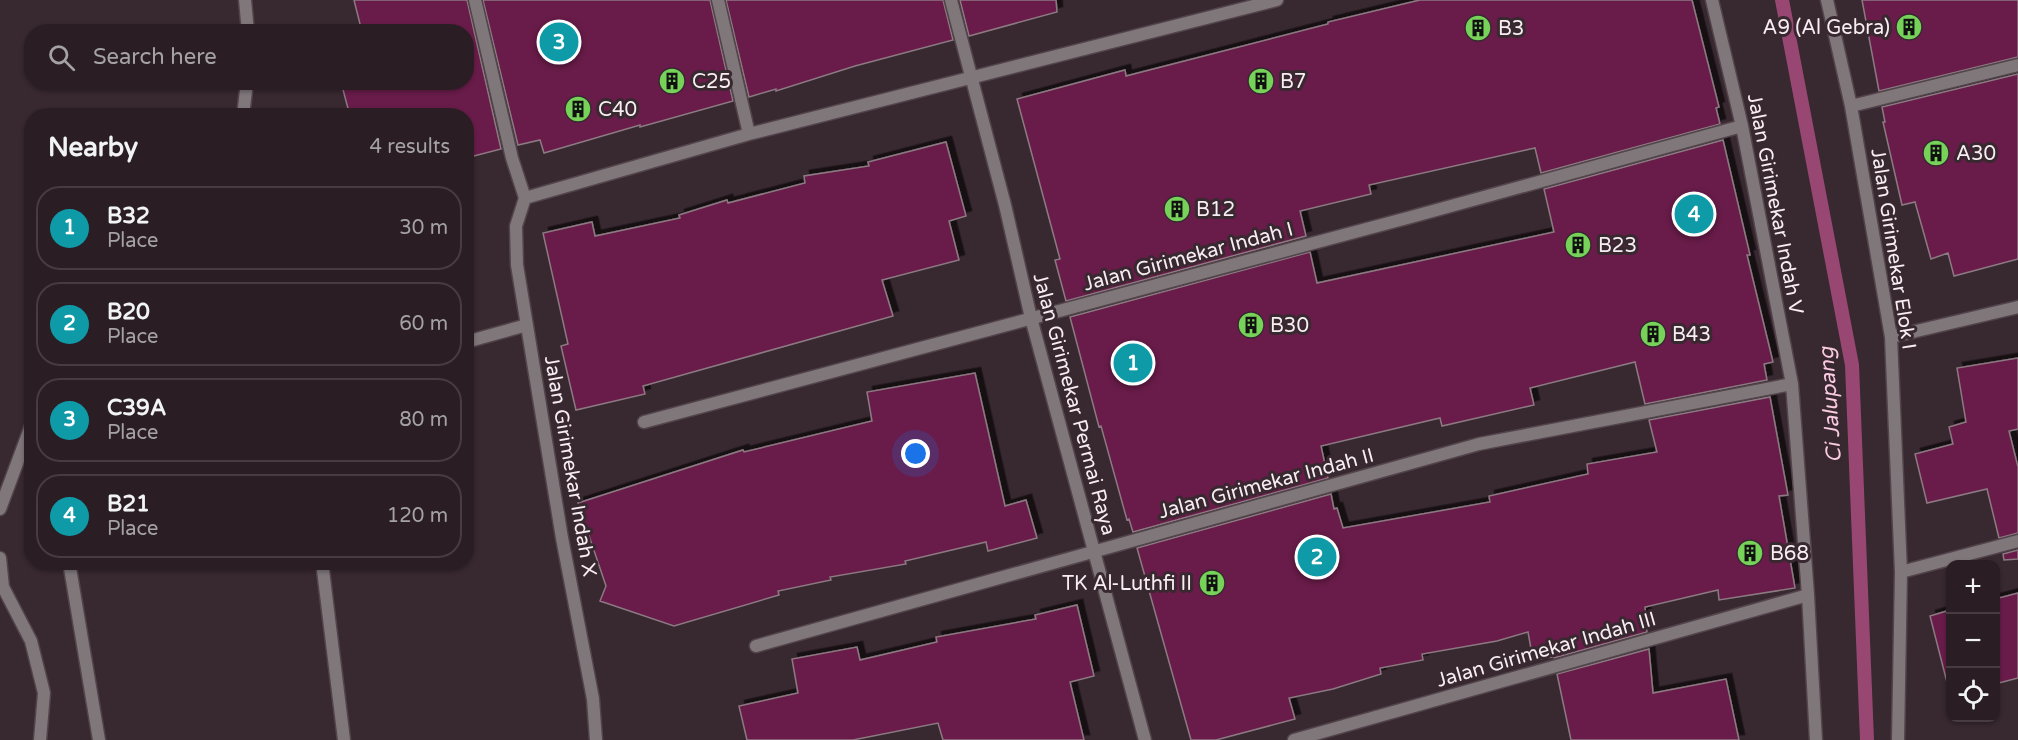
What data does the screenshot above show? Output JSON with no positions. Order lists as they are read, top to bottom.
{
  "streets": {
    "street": [
      "Jalan Girimekar Indah V",
      "Jalan Girimekar Elok I",
      "Jalan Girimekar Indah I",
      "Jalan Girimekar Permai Raya",
      "Jalan Girimekar Indah X",
      "Jalan Girimekar Indah II",
      "Jalan Girimekar Indah III"
    ]
  },
  "crossings": [
    ["Jalan Girimekar Indah V", "Jalan Girimekar Indah I"],
    ["Jalan Girimekar Indah V", "Jalan Girimekar Indah II"],
    ["Jalan Girimekar Indah V", "Jalan Girimekar Indah III"],
    ["Jalan Girimekar Indah I", "Jalan Girimekar Permai Raya"],
    ["Jalan Girimekar Permai Raya", "Jalan Girimekar Indah II"]
  ],
  "water": ["Ci Jalupang"],
  "places": {
    "building": [
      "A9 (Al Gebra)",
      "B3",
      "C25",
      "B7",
      "C40",
      "A30",
      "B12",
      "B23",
      "B30",
      "B43",
      "B68",
      "TK Al-Luthfi II"
    ]
  },
  "page": {
    "pins": [
      "3",
      "4",
      "1",
      "2"
    ],
    "search": "Search here",
    "heading": ["Nearby", "4 results"],
    "list": [
      {
        "mark": "1",
        "name": "B32",
        "note": "Place",
        "value": "30 m"
      },
      {
        "mark": "2",
        "name": "B20",
        "note": "Place",
        "value": "60 m"
      },
      {
        "mark": "3",
        "name": "C39A",
        "note": "Place",
        "value": "80 m"
      },
      {
        "mark": "4",
        "name": "B21",
        "note": "Place",
        "value": "120 m"
      }
    ],
    "map_buttons": ["+", "−"]
  }
}
